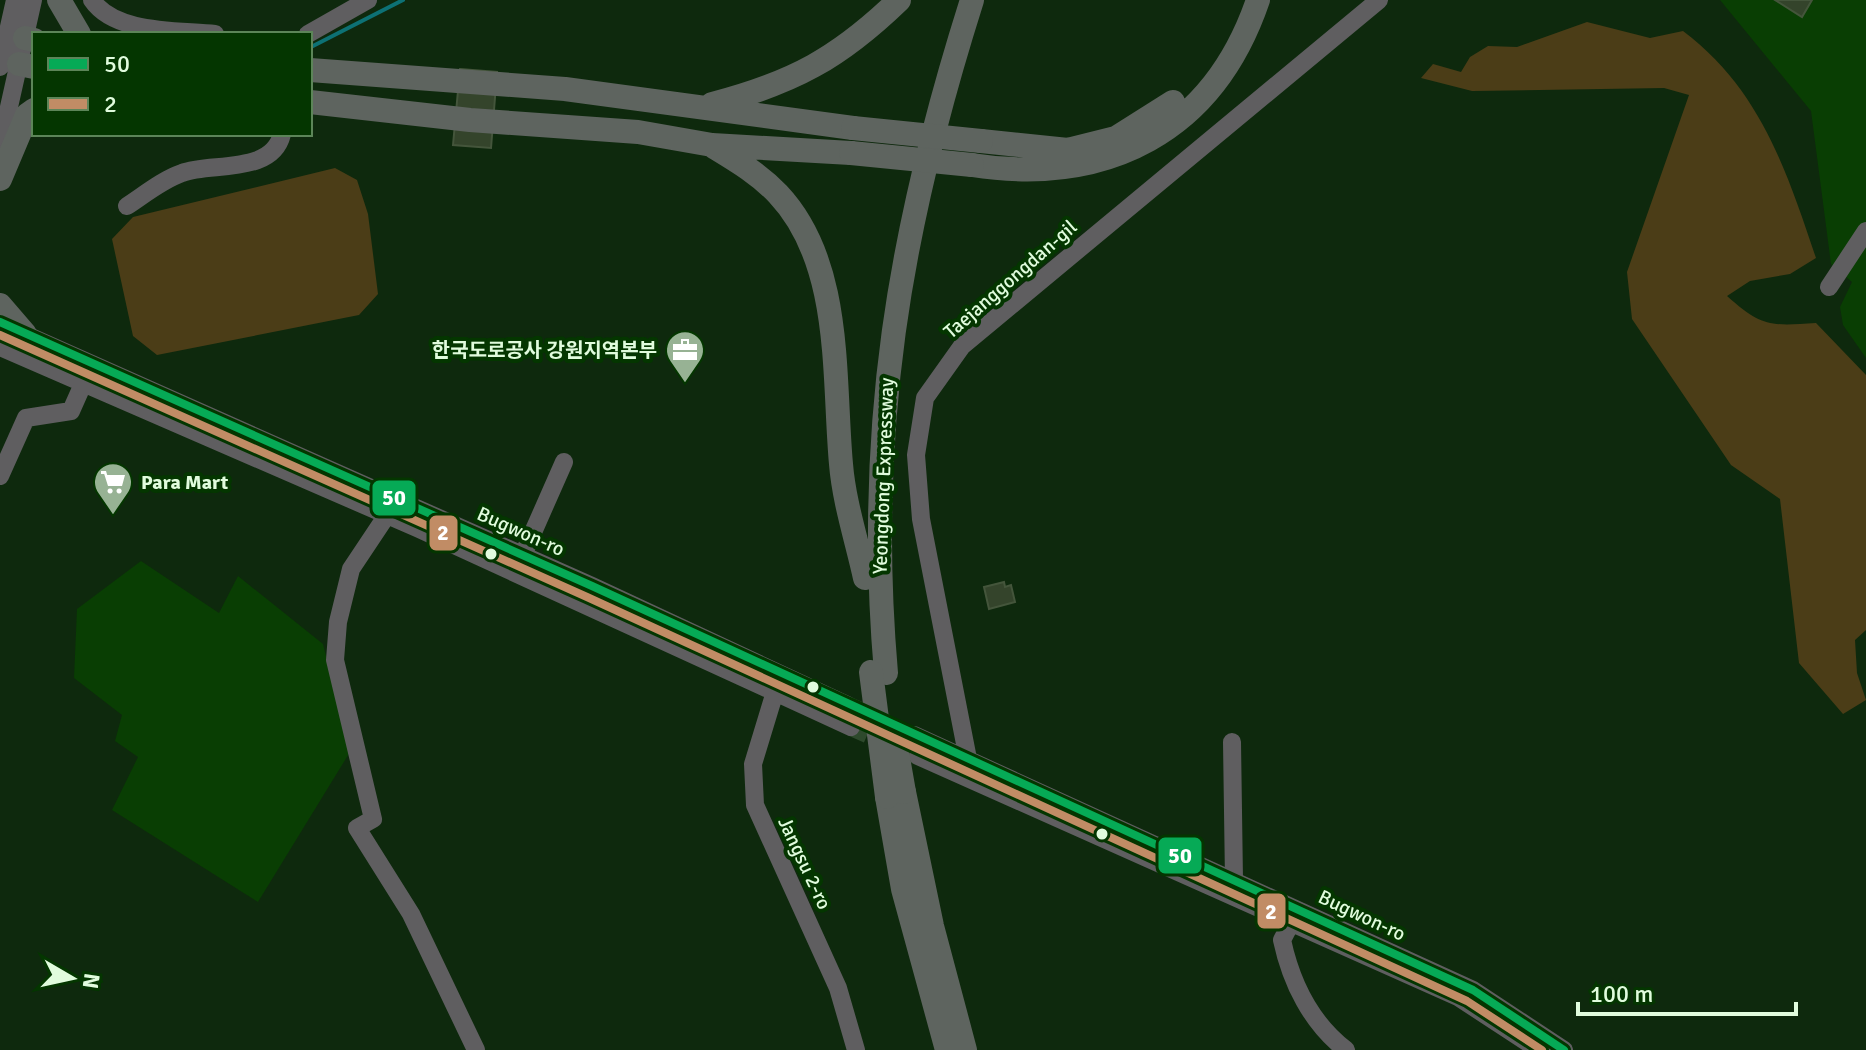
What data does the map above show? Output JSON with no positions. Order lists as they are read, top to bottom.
{
  "streets": {
    "highway": ["Yeongdong Expressway"],
    "street": ["Taejanggongdan-gil", "Bugwon-ro", "Jangsu 2-ro"]
  },
  "crossings": [
    ["Taejanggongdan-gil", "Bugwon-ro"],
    ["Bugwon-ro", "Jangsu 2-ro"]
  ],
  "places": {
    "office": ["한국도로공사 강원지역본부"],
    "supermarket": ["Para Mart"]
  },
  "lines": ["transit line 50", "transit line 2"],
  "legend": ["50", "2"],
  "scale_bar": "100 m",
  "north": "right"
}
